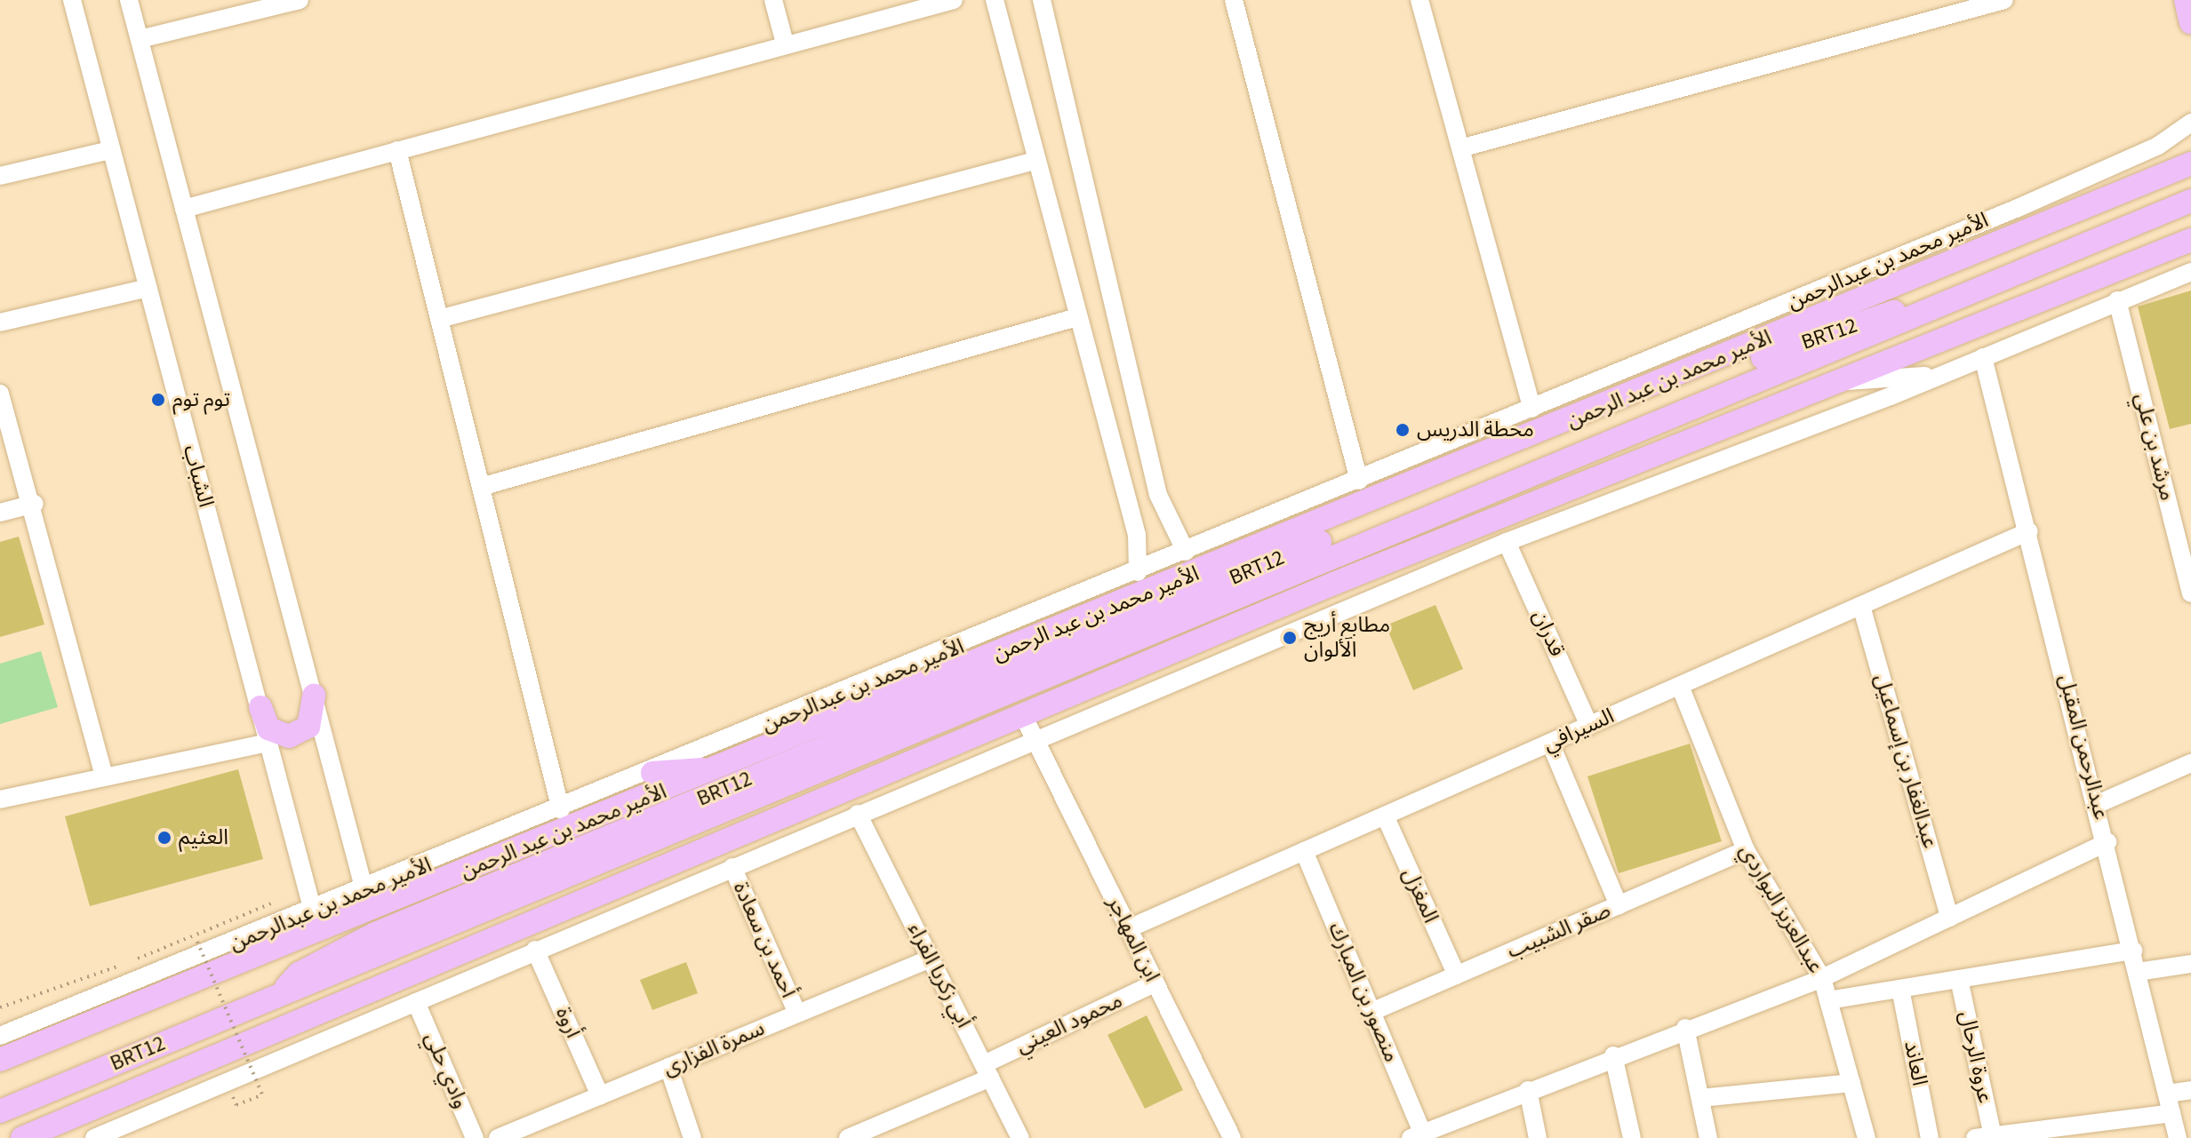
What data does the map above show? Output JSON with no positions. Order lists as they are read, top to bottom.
{
  "streets": {
    "main road": ["BRT12", "الأمير محمد بن عبد الرحمن"],
    "street": [
      "الأمير محمد بن عبدالرحمن",
      "مرشد بن علي",
      "الشباب",
      "قدران",
      "السيرافي",
      "عبدالرحمن المقبل",
      "عبدالغفار بن إسماعيل",
      "المغزل",
      "عبدالعزيز البواردي",
      "صقر الشبيب",
      "ابن المهاجر",
      "أحمد بن سعادة",
      "أبي زكريا الفراء",
      "منصور بن المبارك",
      "أروة",
      "محمود العيني",
      "سمرة الفزارى",
      "عروة الرحال",
      "العاند",
      "وادي حلي"
    ]
  },
  "crossings": [
    ["الأمير محمد بن عبدالرحمن", "الأمير محمد بن عبد الرحمن"],
    ["الأمير محمد بن عبدالرحمن", "الشباب"],
    ["قدران", "السيرافي"],
    ["السيرافي", "عبدالرحمن المقبل"],
    ["السيرافي", "عبدالغفار بن إسماعيل"],
    ["السيرافي", "المغزل"],
    ["السيرافي", "عبدالعزيز البواردي"],
    ["السيرافي", "ابن المهاجر"],
    ["السيرافي", "منصور بن المبارك"],
    ["المغزل", "صقر الشبيب"],
    ["عبدالعزيز البواردي", "صقر الشبيب"],
    ["صقر الشبيب", "منصور بن المبارك"],
    ["ابن المهاجر", "محمود العيني"],
    ["أحمد بن سعادة", "سمرة الفزارى"],
    ["أبي زكريا الفراء", "محمود العيني"],
    ["أبي زكريا الفراء", "سمرة الفزارى"],
    ["أروة", "سمرة الفزارى"]
  ],
  "places": [
    "توم توم",
    "محطة الدريس",
    "مطابع أريج الألوان",
    "العثيم"
  ]
}
